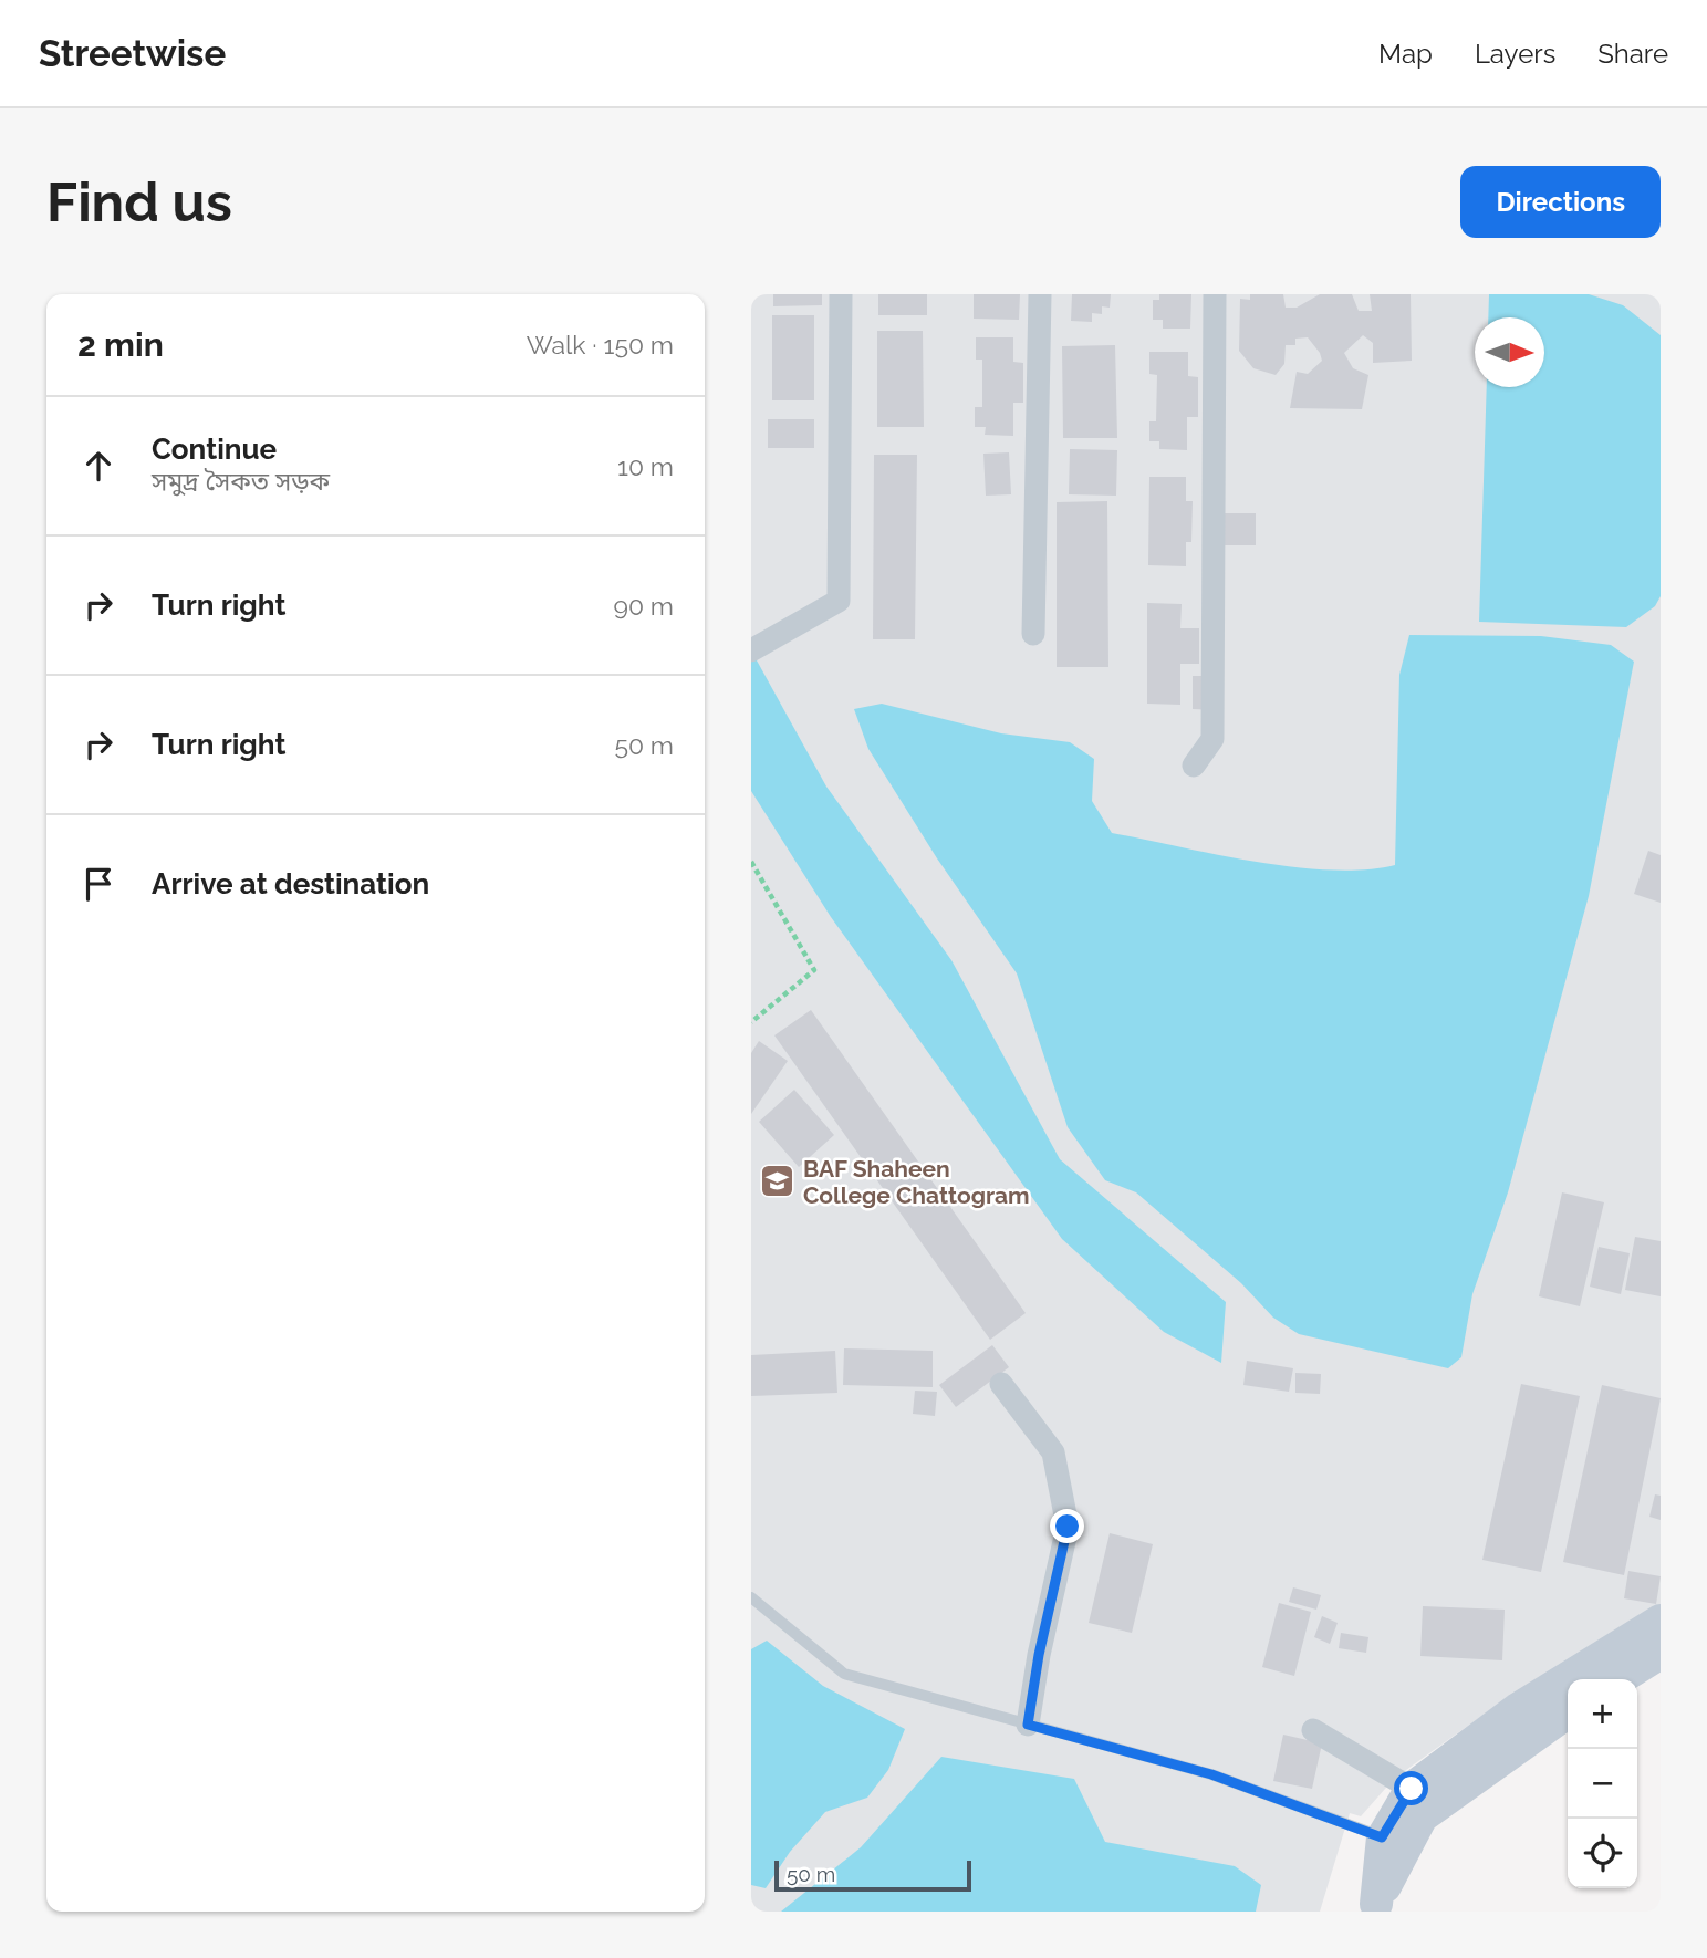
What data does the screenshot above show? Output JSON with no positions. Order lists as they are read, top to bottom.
{
  "places": {
    "school or university": ["BAF Shaheen College Chattogram"]
  },
  "scale_bar": "50 m",
  "north": "right",
  "page": {
    "header": "Streetwise",
    "nav": ["Map", "Layers", "Share"],
    "buttons": "Directions",
    "title": "Find us",
    "heading": ["2 min", "Walk · 150 m"],
    "list": [
      ["Continue", "সমুদ্র সৈকত সড়ক", "10 m"],
      ["Turn right", "90 m"],
      ["Turn right", "50 m"],
      "Arrive at destination"
    ],
    "map_buttons": ["+", "−"],
    "scale": "50 m"
  }
}
